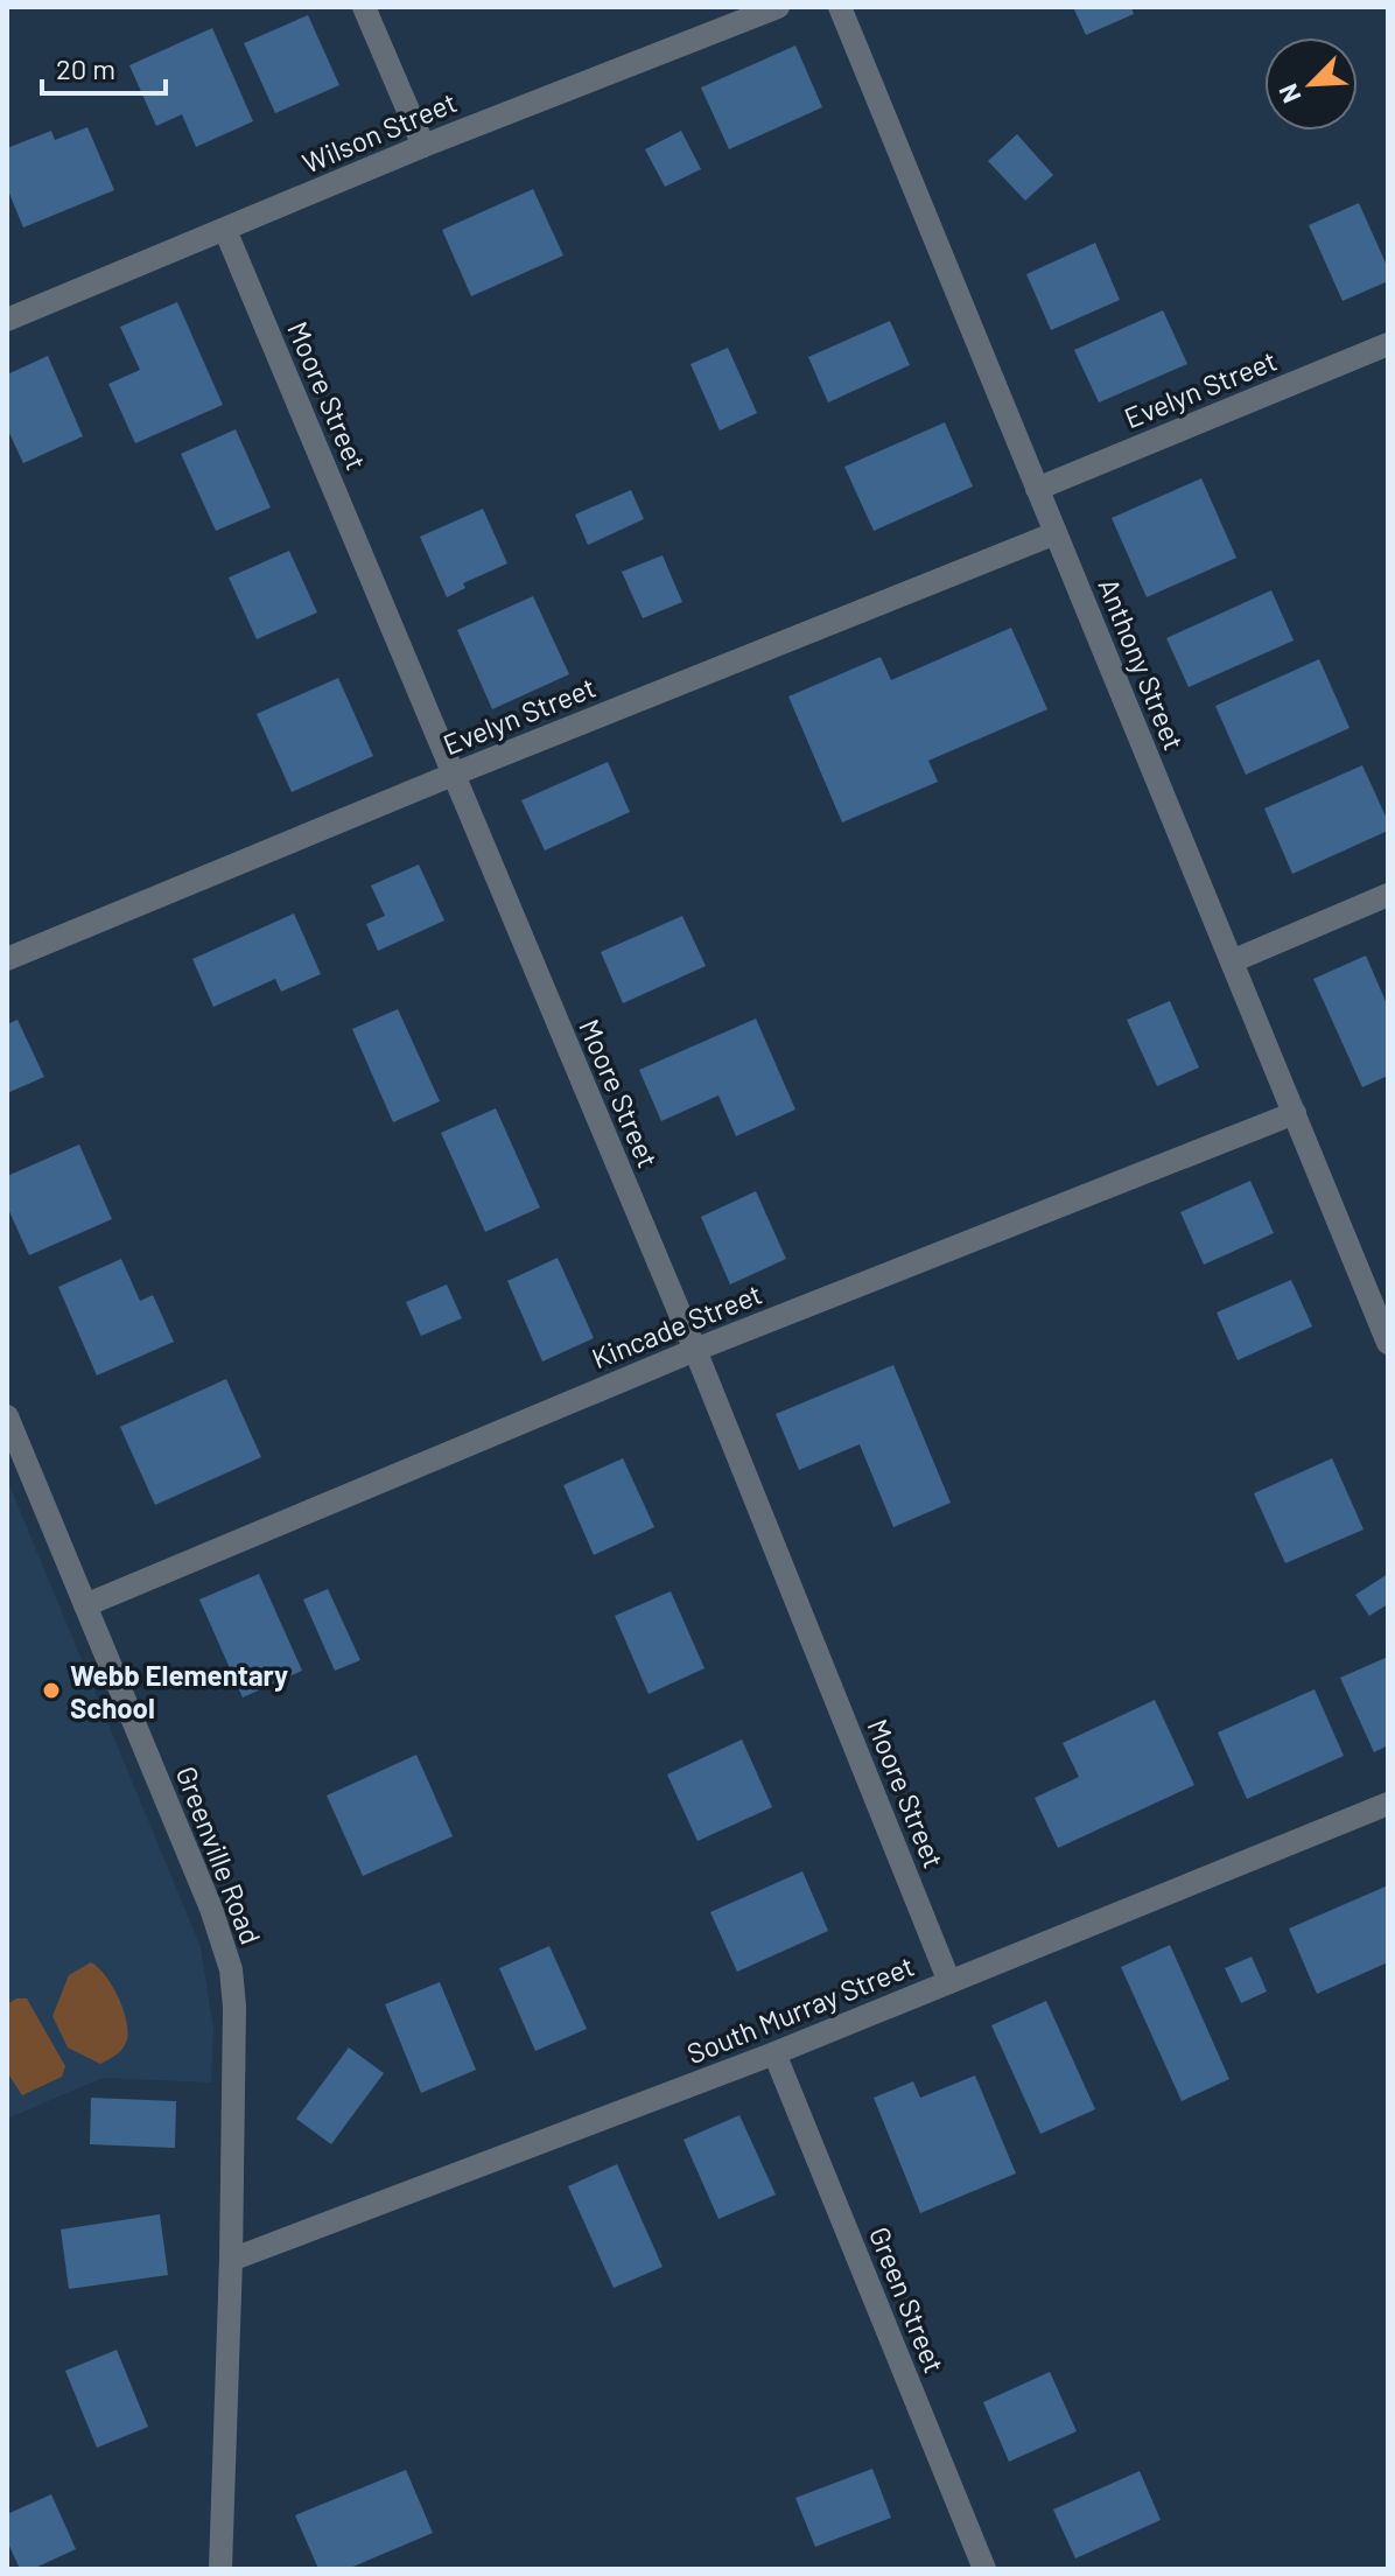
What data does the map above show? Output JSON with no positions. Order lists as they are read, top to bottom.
{
  "streets": {
    "street": [
      "Wilson Street",
      "Evelyn Street",
      "Moore Street",
      "Anthony Street",
      "Kincade Street",
      "Greenville Road",
      "South Murray Street",
      "Green Street"
    ]
  },
  "crossings": [
    ["Wilson Street", "Moore Street"],
    ["Evelyn Street", "Moore Street"],
    ["Evelyn Street", "Anthony Street"],
    ["Moore Street", "Kincade Street"],
    ["Moore Street", "South Murray Street"],
    ["Anthony Street", "Kincade Street"],
    ["Kincade Street", "Greenville Road"],
    ["Greenville Road", "South Murray Street"],
    ["South Murray Street", "Green Street"]
  ],
  "places": ["Webb Elementary School"],
  "scale_bar": "20 m",
  "north": "bottom left"
}
